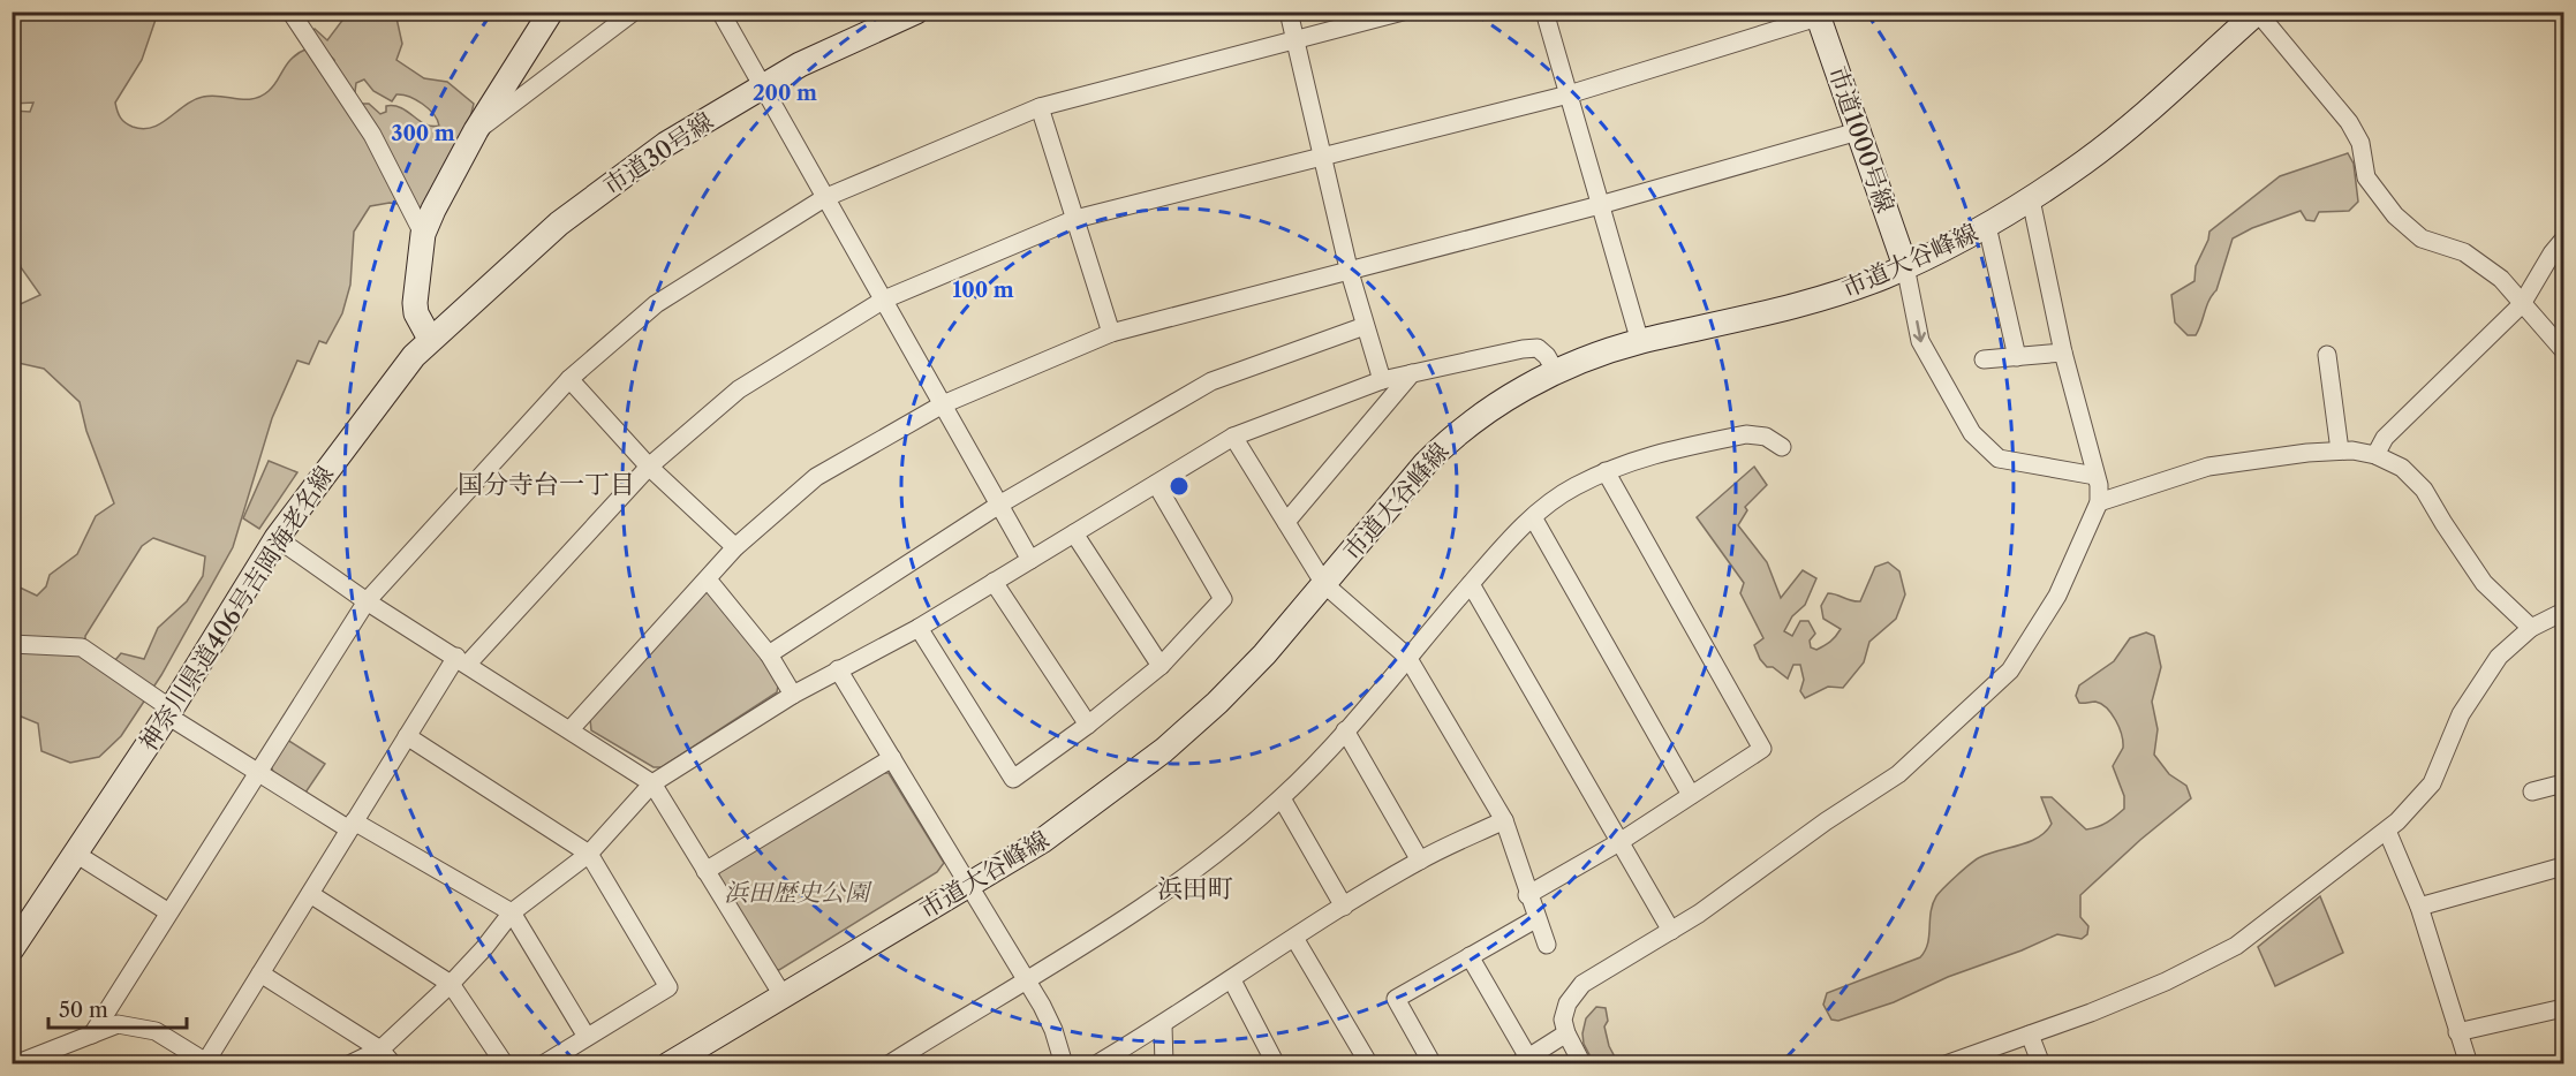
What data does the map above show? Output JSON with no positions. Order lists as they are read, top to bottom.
{
  "streets": {
    "street": [
      "市道1000号線",
      "市道30号線",
      "市道大谷峰線",
      "神奈川県道406号吉岡海老名線"
    ]
  },
  "crossings": [
    ["市道1000号線", "市道大谷峰線"],
    ["市道30号線", "神奈川県道406号吉岡海老名線"]
  ],
  "districts": ["国分寺台一丁目", "浜田町"],
  "parks": ["浜田歴史公園"],
  "scale_bar": "50 m",
  "rings": ["200 m", "300 m", "100 m"]
}
